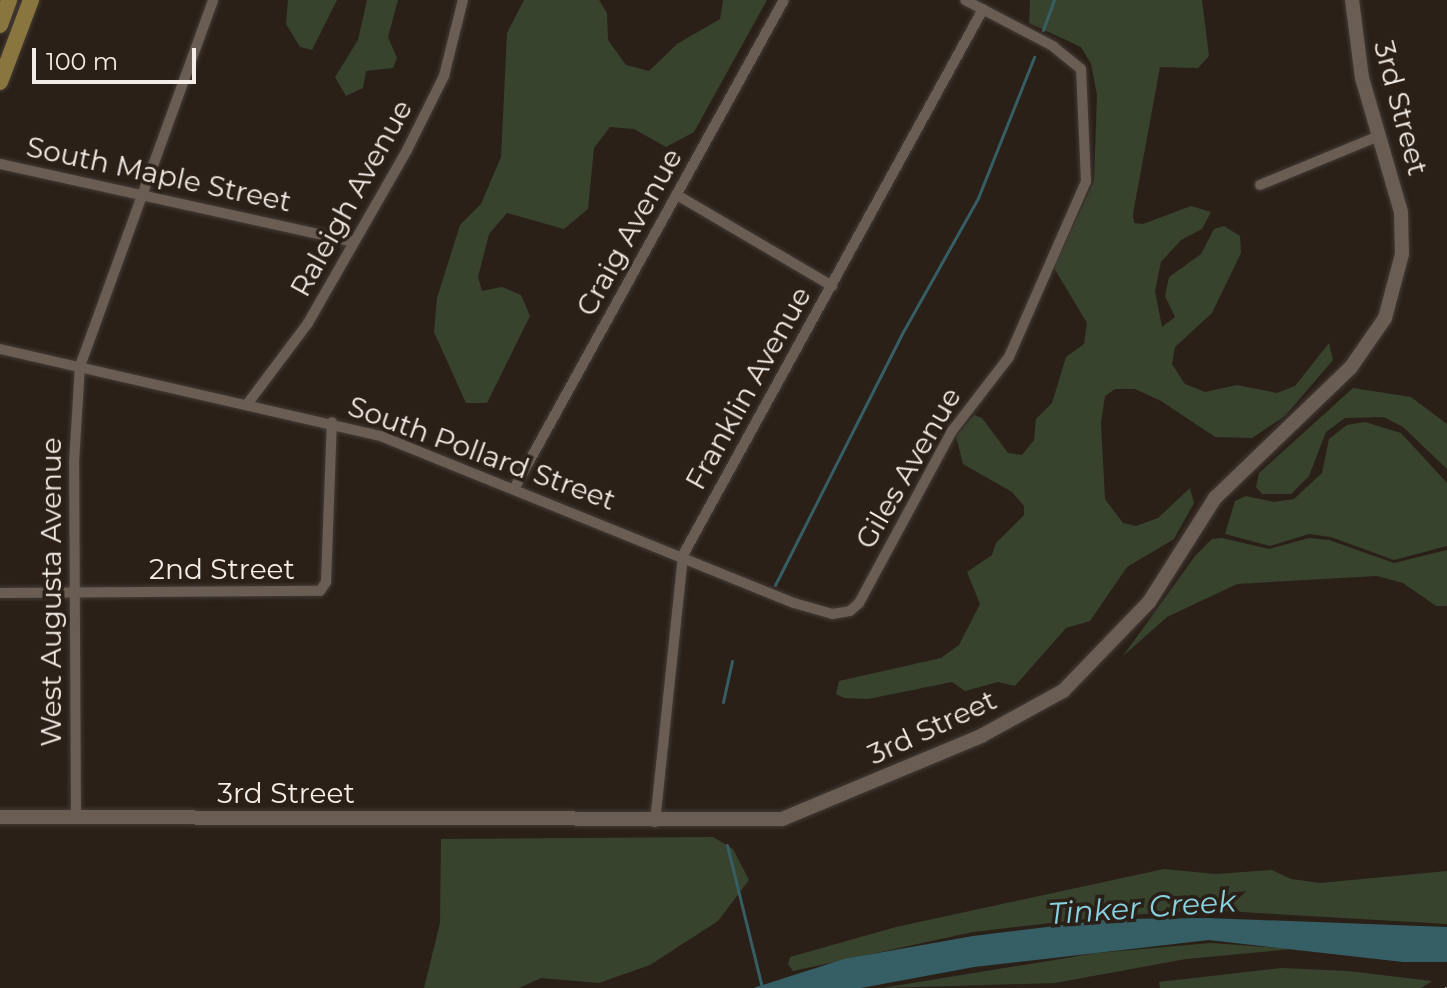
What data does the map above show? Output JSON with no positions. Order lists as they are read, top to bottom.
{
  "streets": {
    "street": [
      "3rd Street",
      "South Maple Street",
      "Raleigh Avenue",
      "Craig Avenue",
      "Franklin Avenue",
      "South Pollard Street",
      "Giles Avenue",
      "2nd Street",
      "West Augusta Avenue"
    ]
  },
  "crossings": [
    ["3rd Street", "Franklin Avenue"],
    ["3rd Street", "West Augusta Avenue"],
    ["South Maple Street", "Raleigh Avenue"],
    ["South Maple Street", "West Augusta Avenue"],
    ["Raleigh Avenue", "South Pollard Street"],
    ["Craig Avenue", "South Pollard Street"],
    ["Franklin Avenue", "South Pollard Street"],
    ["Franklin Avenue", "Giles Avenue"],
    ["South Pollard Street", "Giles Avenue"],
    ["South Pollard Street", "2nd Street"],
    ["South Pollard Street", "West Augusta Avenue"],
    ["2nd Street", "West Augusta Avenue"]
  ],
  "water": ["Tinker Creek"],
  "scale_bar": "100 m"
}
